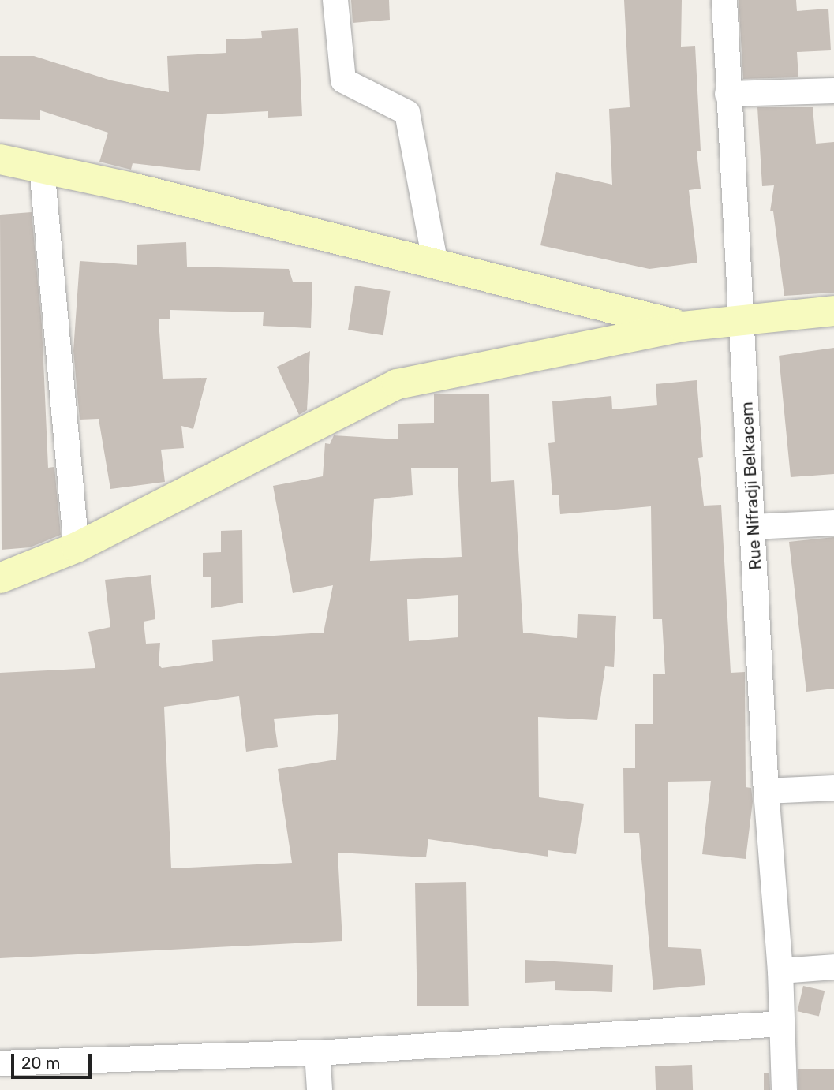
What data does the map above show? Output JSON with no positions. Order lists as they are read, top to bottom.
{
  "streets": {
    "street": ["Rue Nifradji Belkacem"]
  },
  "scale_bar": "20 m"
}
